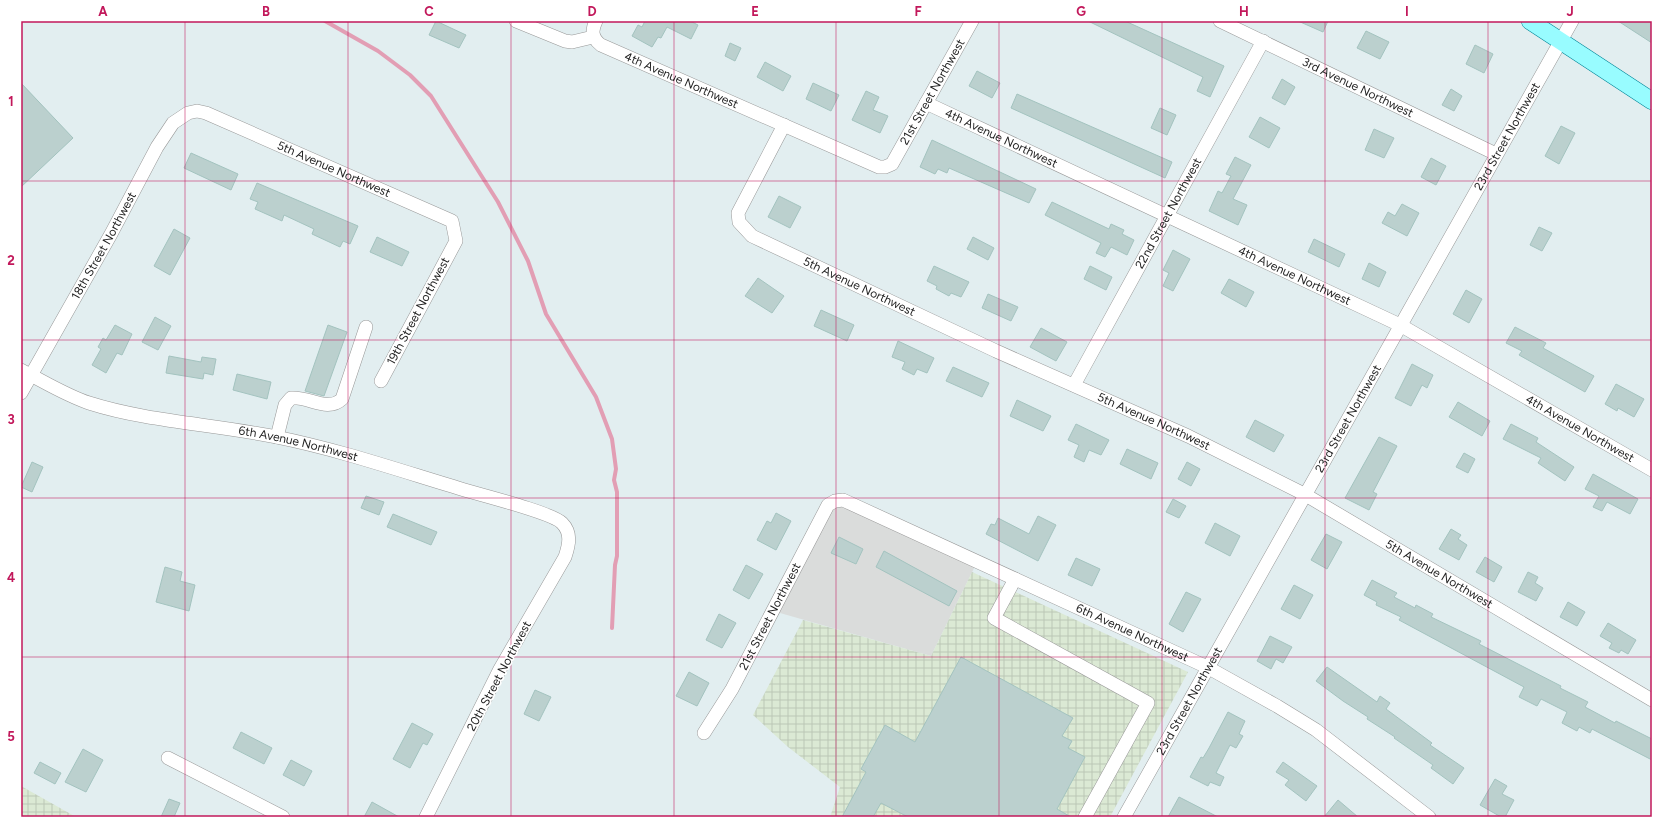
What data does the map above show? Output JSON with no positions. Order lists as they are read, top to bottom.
{
  "streets": {
    "street": [
      "4th Avenue Northwest",
      "3rd Avenue Northwest",
      "21st Street Northwest",
      "23rd Street Northwest",
      "5th Avenue Northwest",
      "22nd Street Northwest",
      "18th Street Northwest",
      "19th Street Northwest",
      "6th Avenue Northwest",
      "20th Street Northwest"
    ]
  },
  "crossings": [
    ["4th Avenue Northwest", "21st Street Northwest"],
    ["4th Avenue Northwest", "23rd Street Northwest"],
    ["4th Avenue Northwest", "5th Avenue Northwest"],
    ["4th Avenue Northwest", "22nd Street Northwest"],
    ["3rd Avenue Northwest", "23rd Street Northwest"],
    ["3rd Avenue Northwest", "22nd Street Northwest"],
    ["21st Street Northwest", "6th Avenue Northwest"],
    ["23rd Street Northwest", "5th Avenue Northwest"],
    ["23rd Street Northwest", "6th Avenue Northwest"],
    ["5th Avenue Northwest", "22nd Street Northwest"],
    ["5th Avenue Northwest", "18th Street Northwest"],
    ["5th Avenue Northwest", "19th Street Northwest"],
    ["18th Street Northwest", "6th Avenue Northwest"],
    ["6th Avenue Northwest", "20th Street Northwest"]
  ],
  "grid": {
    "columns": [
      "A",
      "B",
      "C",
      "D",
      "E",
      "F",
      "G",
      "H",
      "I",
      "J"
    ],
    "rows": [
      "1",
      "2",
      "3",
      "4",
      "5"
    ]
  }
}
